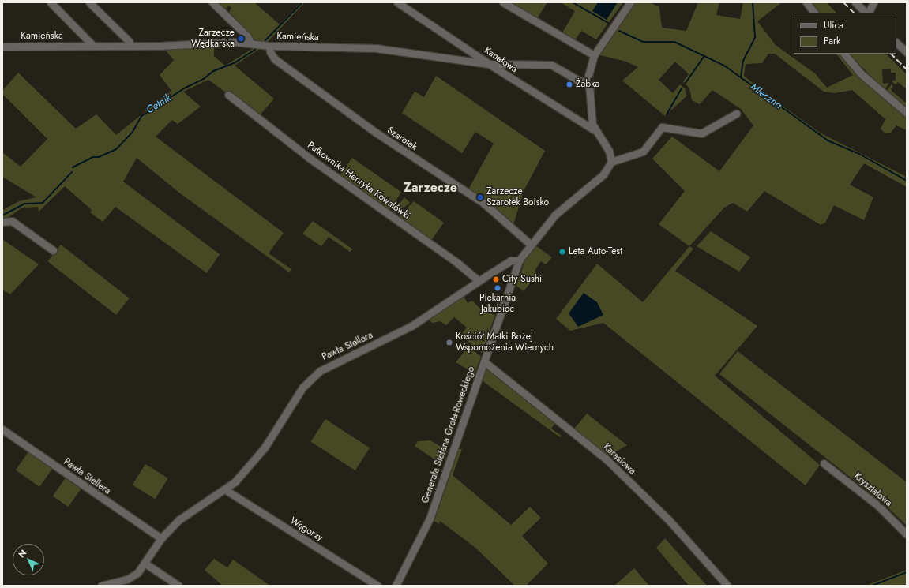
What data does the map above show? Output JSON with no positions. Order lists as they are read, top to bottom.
{
  "streets": {
    "street": [
      "Kamieńska",
      "Kanałowa",
      "Szarotek",
      "Pułkownika Henryka Kowalówki",
      "Pawła Stellera",
      "Generała Stefana Grota-Roweckiego",
      "Karasiowa",
      "Kryształowa",
      "Węgorzy"
    ]
  },
  "crossings": [
    ["Kamieńska", "Kanałowa"],
    ["Kamieńska", "Szarotek"],
    ["Szarotek", "Generała Stefana Grota-Roweckiego"],
    ["Pułkownika Henryka Kowalówki", "Pawła Stellera"],
    ["Pawła Stellera", "Generała Stefana Grota-Roweckiego"],
    ["Pawła Stellera", "Węgorzy"],
    ["Generała Stefana Grota-Roweckiego", "Karasiowa"]
  ],
  "districts": ["Zarzecze"],
  "water": ["Mleczna", "Cetnik"],
  "places": [
    "Zarzecze Wędkarska",
    "Żabka",
    "Zarzecze Szarotek Boisko",
    "Leta Auto-Test",
    "City Sushi",
    "Piekarnia Jakubiec",
    "Kościół Matki Bożej Wspomożenia Wiernych"
  ],
  "legend": ["Ulica", "Park"],
  "north": "top left"
}
